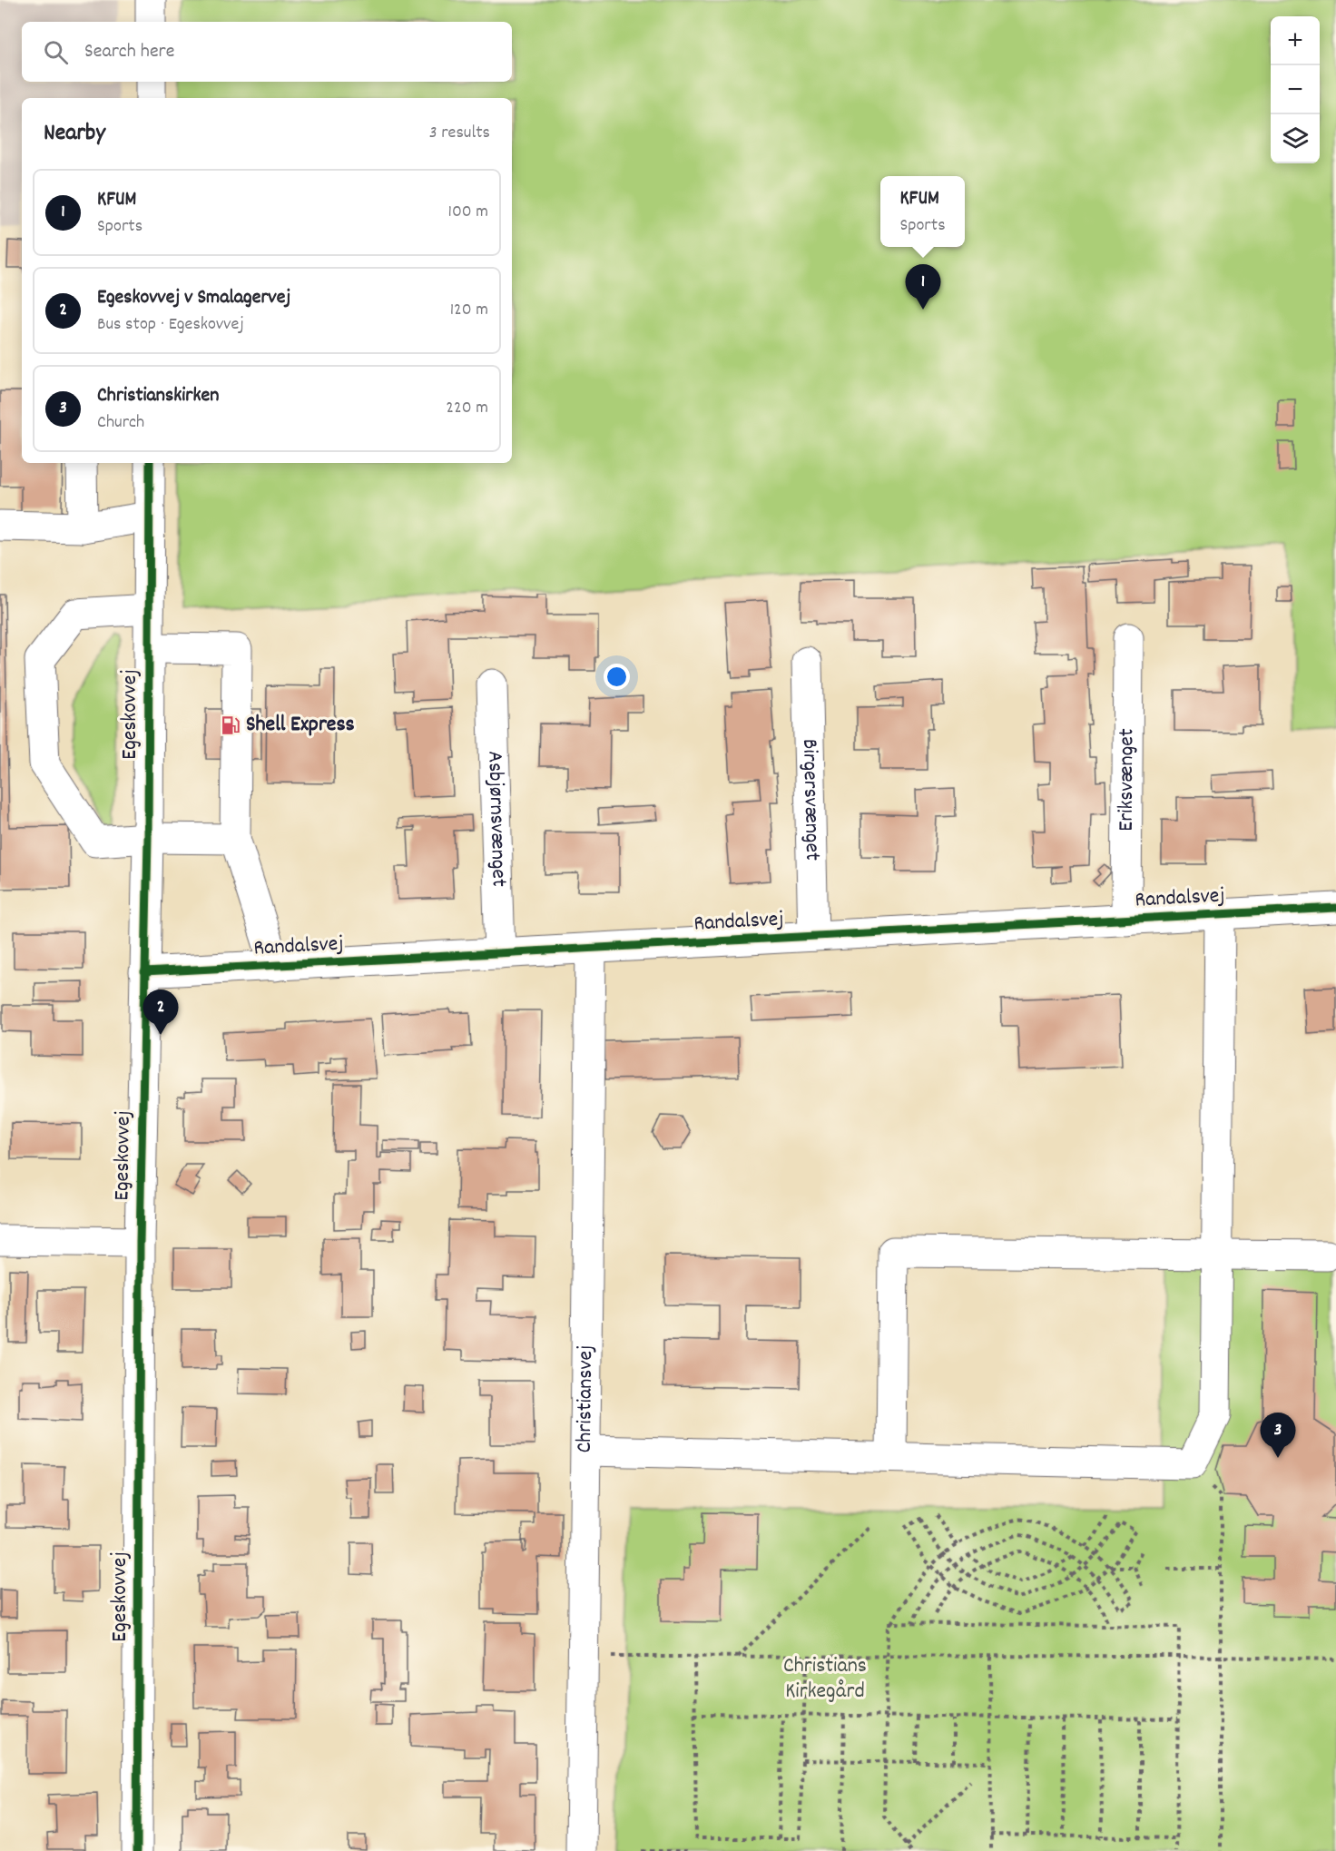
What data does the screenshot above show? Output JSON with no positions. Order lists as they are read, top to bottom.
{
  "streets": {
    "street": [
      "Egeskovvej",
      "Eriksvænget",
      "Birgersvænget",
      "Asbjørnsvænget",
      "Randalsvej",
      "Christiansvej"
    ]
  },
  "crossings": [
    ["Egeskovvej", "Randalsvej"],
    ["Eriksvænget", "Randalsvej"],
    ["Birgersvænget", "Randalsvej"],
    ["Asbjørnsvænget", "Randalsvej"],
    ["Randalsvej", "Christiansvej"]
  ],
  "parks": ["Christians Kirkegård"],
  "places": {
    "fuel station": ["Shell Express"]
  },
  "page": {
    "map_buttons": ["+", "−"],
    "search": "Search here",
    "heading": ["Nearby", "3 results"],
    "list": [
      {
        "mark": "1",
        "name": "KFUM",
        "note": "Sports",
        "value": "100 m"
      },
      {
        "mark": "2",
        "name": "Egeskovvej v Smalagervej",
        "note": "Bus stop · Egeskovvej",
        "value": "120 m"
      },
      {
        "mark": "3",
        "name": "Christianskirken",
        "note": "Church",
        "value": "220 m"
      }
    ],
    "popup": ["KFUM", "Sports"],
    "pins": ["1", "2", "3"]
  }
}
